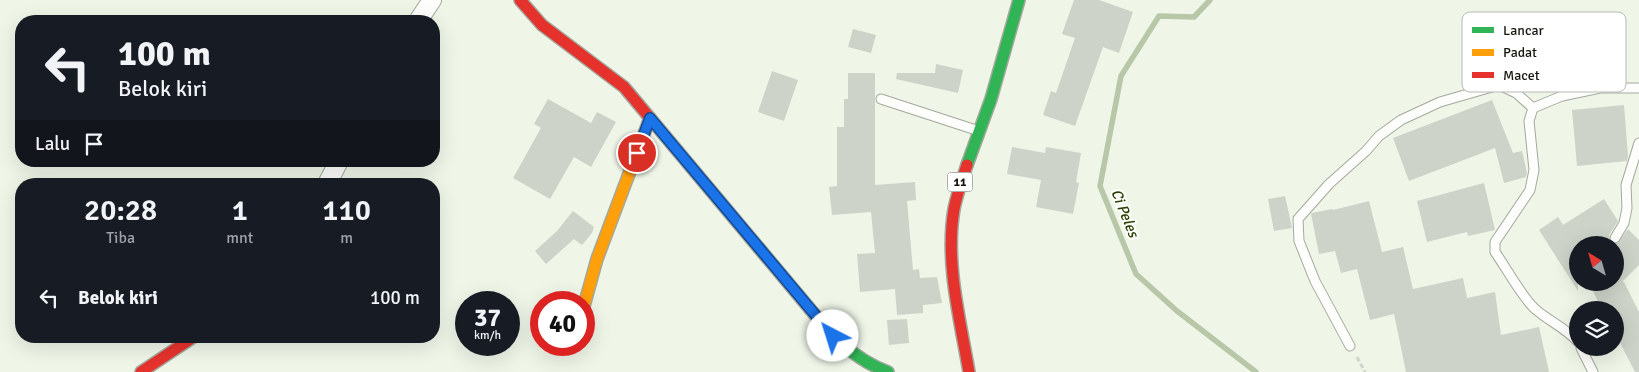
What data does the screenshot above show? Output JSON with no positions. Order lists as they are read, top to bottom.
{
  "streets": {
    "main road": ["11"]
  },
  "water": ["Ci Peles"],
  "legend": ["Lancar", "Padat", "Macet"],
  "north": "top left",
  "page": {
    "turn": ["100 m", "Belok kiri"],
    "then": "Lalu",
    "eta": [
      "20:28",
      "Tiba",
      "1",
      "mnt",
      "110",
      "m"
    ],
    "list": [
      {
        "name": "Belok kiri",
        "value": "100 m"
      }
    ],
    "speed": "37 km/h",
    "limit": "40"
  }
}
